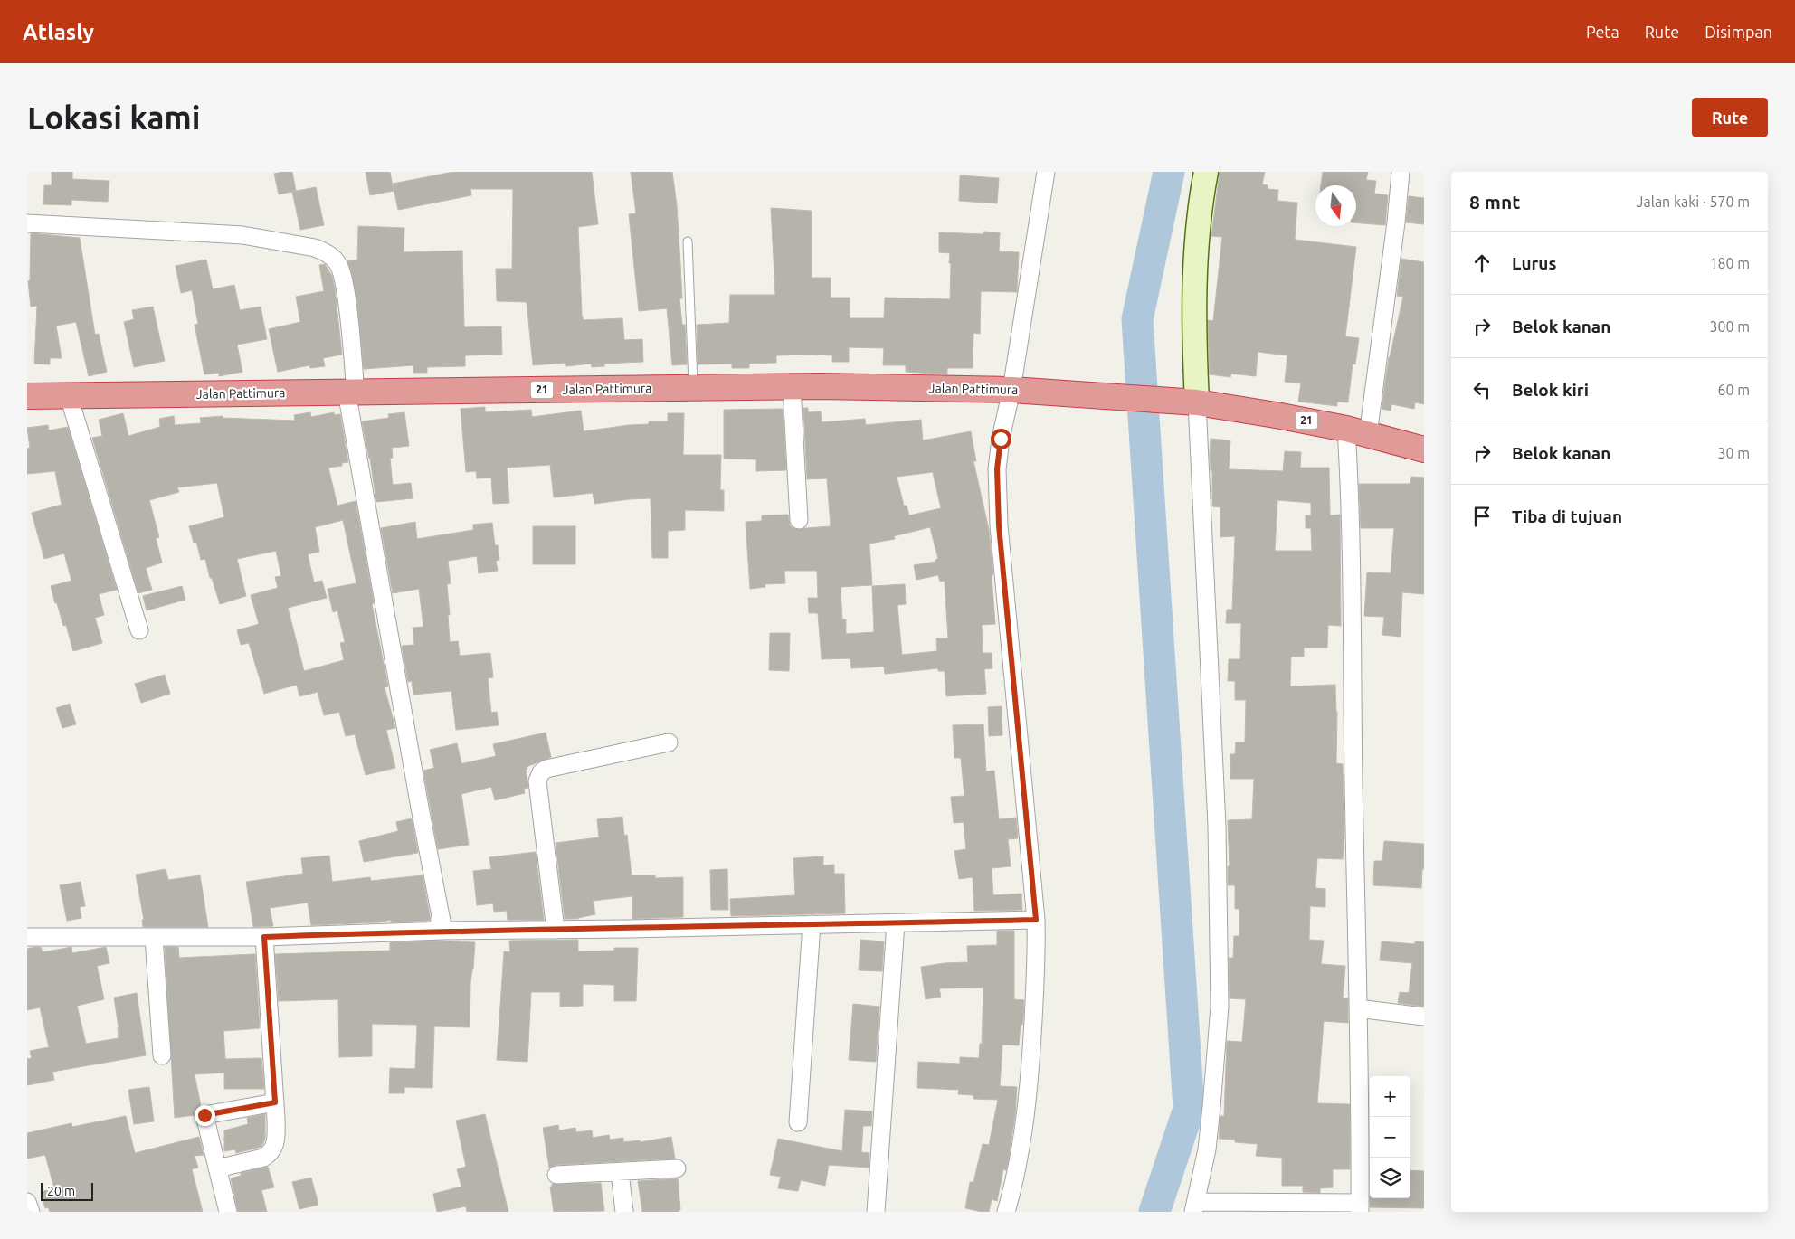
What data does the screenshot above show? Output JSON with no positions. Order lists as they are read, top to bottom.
{
  "streets": {
    "highway": ["Jalan Pattimura", "21"]
  },
  "crossings": [
    ["Jalan Pattimura", "21"]
  ],
  "scale_bar": "20 m",
  "north": "bottom",
  "page": {
    "header": "Atlasly",
    "nav": ["Peta", "Rute", "Disimpan"],
    "buttons": "Rute",
    "title": "Lokasi kami",
    "heading": ["8 mnt", "Jalan kaki · 570 m"],
    "list": [
      ["Lurus", "180 m"],
      ["Belok kanan", "300 m"],
      ["Belok kiri", "60 m"],
      ["Belok kanan", "30 m"],
      "Tiba di tujuan"
    ],
    "map_buttons": ["+", "−"],
    "scale": "20 m"
  }
}
